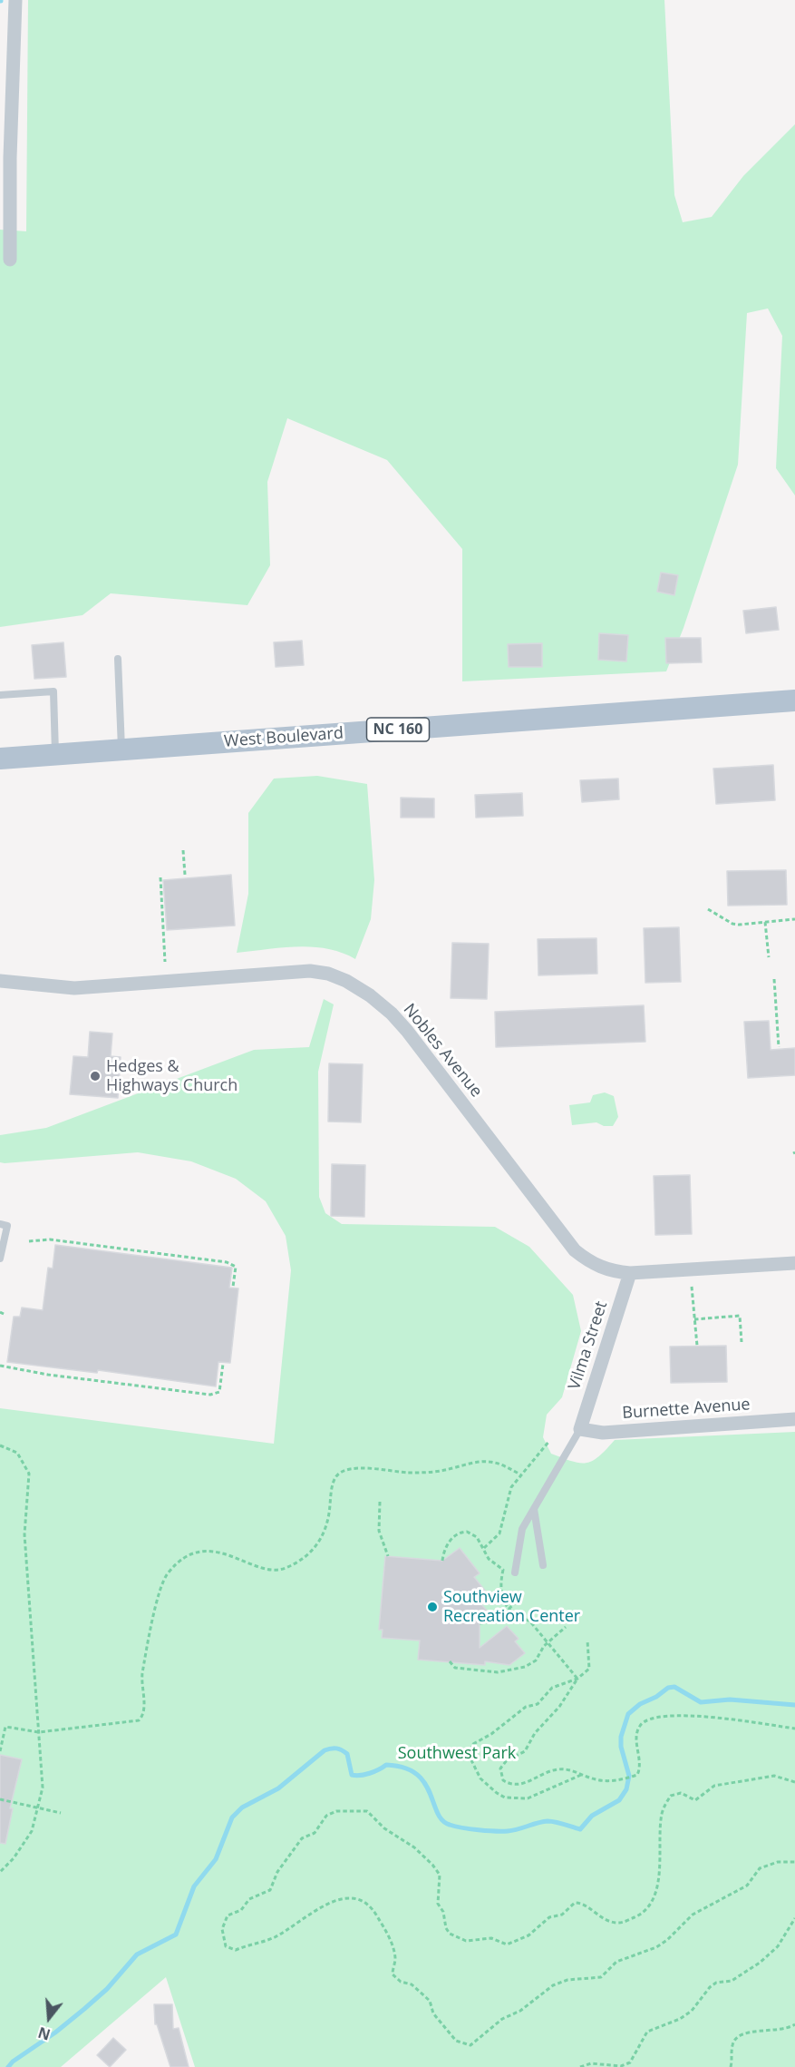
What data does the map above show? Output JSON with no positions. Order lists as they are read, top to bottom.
{
  "streets": {
    "main road": ["NC 160", "West Boulevard"],
    "street": ["Nobles Avenue", "Vilma Street", "Burnette Avenue"]
  },
  "crossings": [
    ["Nobles Avenue", "Vilma Street"],
    ["Vilma Street", "Burnette Avenue"]
  ],
  "parks": ["Southwest Park"],
  "places": ["Hedges & Highways Church", "Southview Recreation Center"],
  "north": "bottom"
}
